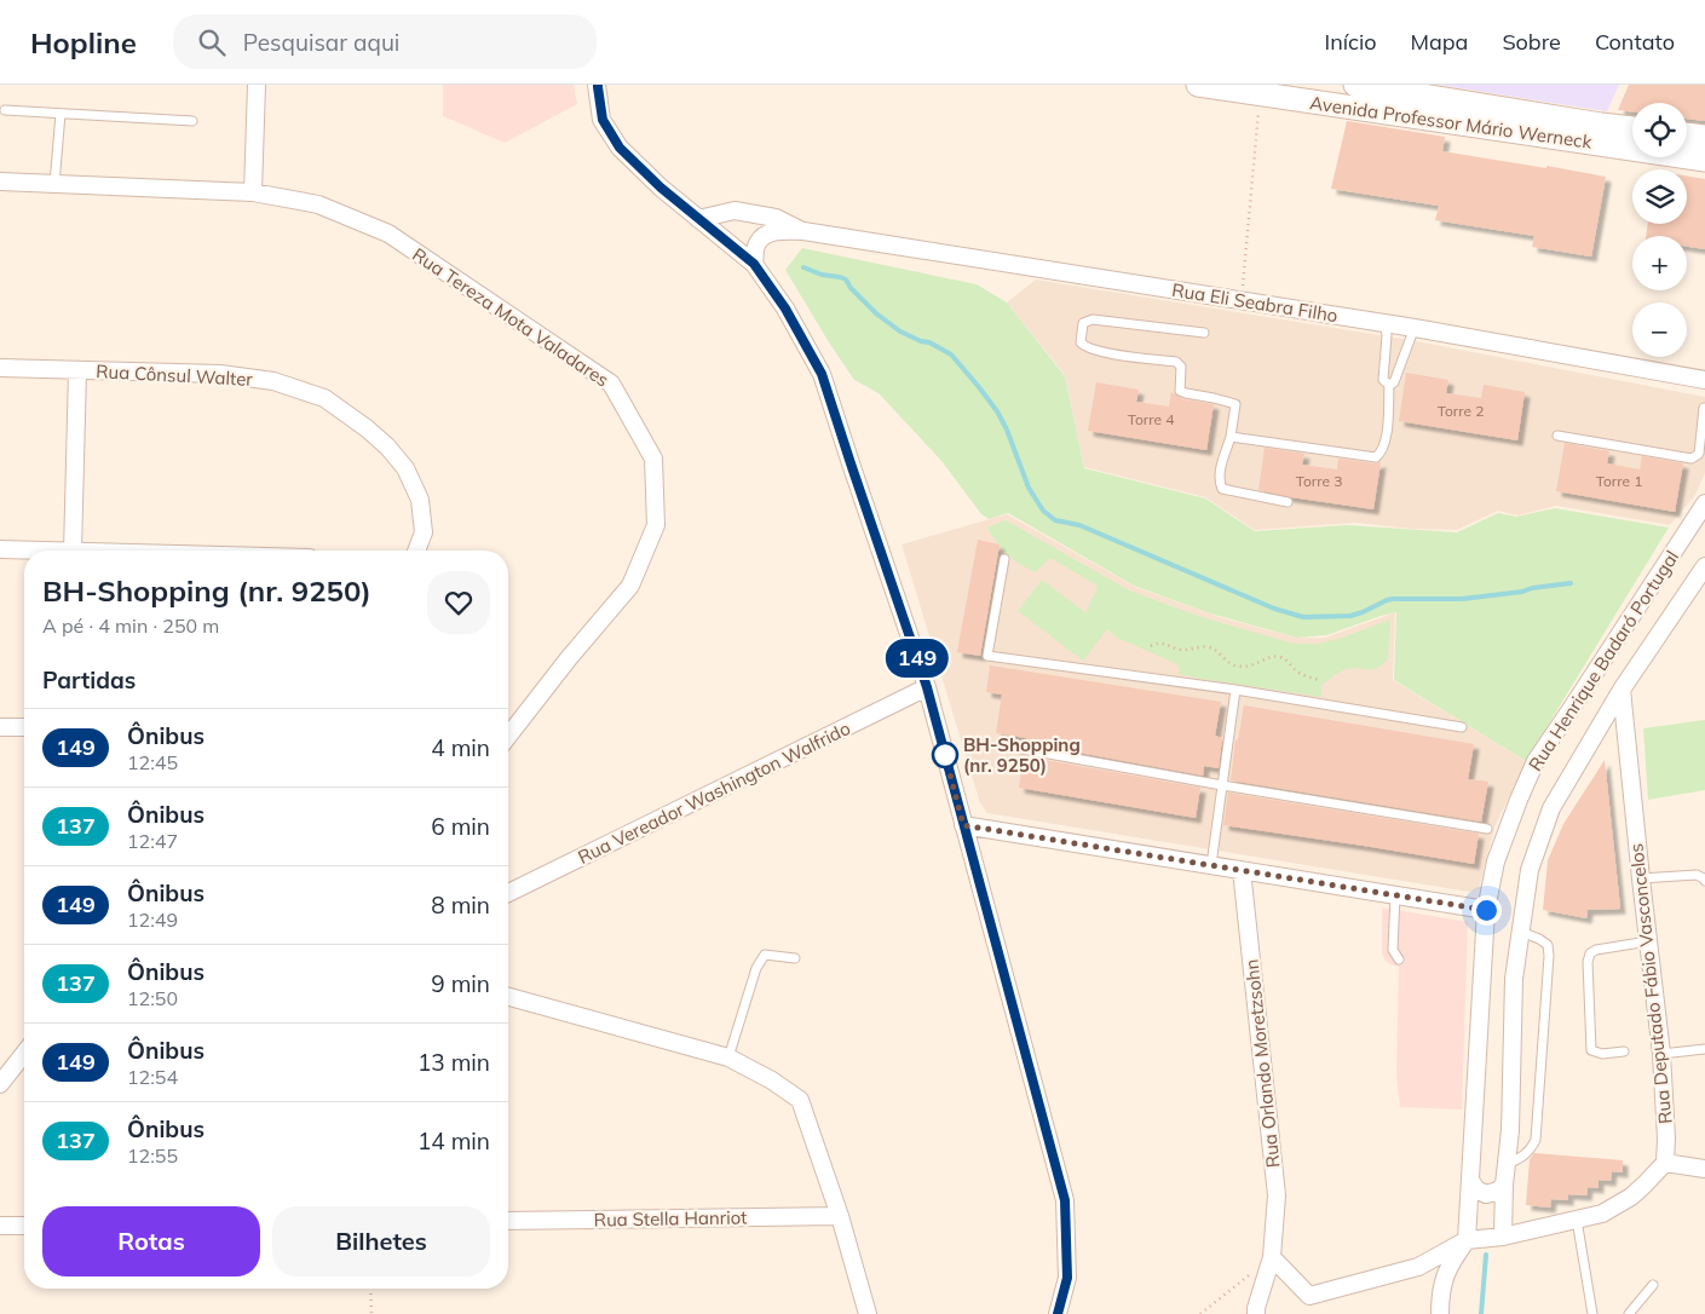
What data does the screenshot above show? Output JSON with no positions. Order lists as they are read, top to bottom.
{
  "streets": {
    "main road": ["Avenida Professor Mário Werneck"],
    "street": [
      "Rua Eli Seabra Filho",
      "Rua Tereza Mota Valadares",
      "Rua Cônsul Walter",
      "Rua Henrique Badaró Portugal",
      "Rua Vereador Washington Walfrido",
      "Rua Deputado Fábio Vasconcelos",
      "Rua Orlando Moretzsohn",
      "Rua Stella Hanriot"
    ]
  },
  "crossings": [
    ["Rua Henrique Badaró Portugal", "Rua Deputado Fábio Vasconcelos"]
  ],
  "places": ["BH-Shopping (nr. 9250)"],
  "lines": ["bus line 149"],
  "house_numbers": [
    "Torre 2",
    "Torre 4",
    "Torre 3",
    "Torre 1"
  ],
  "page": {
    "header": "Hopline",
    "search": "Pesquisar aqui",
    "nav": [
      "Início",
      "Mapa",
      "Sobre",
      "Contato"
    ],
    "on_map": "149",
    "map_buttons": ["+", "−"],
    "heading": [
      ["BH-Shopping (nr. 9250)", "A pé · 4 min · 250 m"],
      "Partidas"
    ],
    "list": [
      {
        "mark": "149",
        "name": "Ônibus",
        "note": "12:45",
        "value": "4 min"
      },
      {
        "mark": "137",
        "name": "Ônibus",
        "note": "12:47",
        "value": "6 min"
      },
      {
        "mark": "149",
        "name": "Ônibus",
        "note": "12:49",
        "value": "8 min"
      },
      {
        "mark": "137",
        "name": "Ônibus",
        "note": "12:50",
        "value": "9 min"
      },
      {
        "mark": "149",
        "name": "Ônibus",
        "note": "12:54",
        "value": "13 min"
      },
      {
        "mark": "137",
        "name": "Ônibus",
        "note": "12:55",
        "value": "14 min"
      }
    ],
    "buttons": ["Rotas", "Bilhetes"]
  }
}
